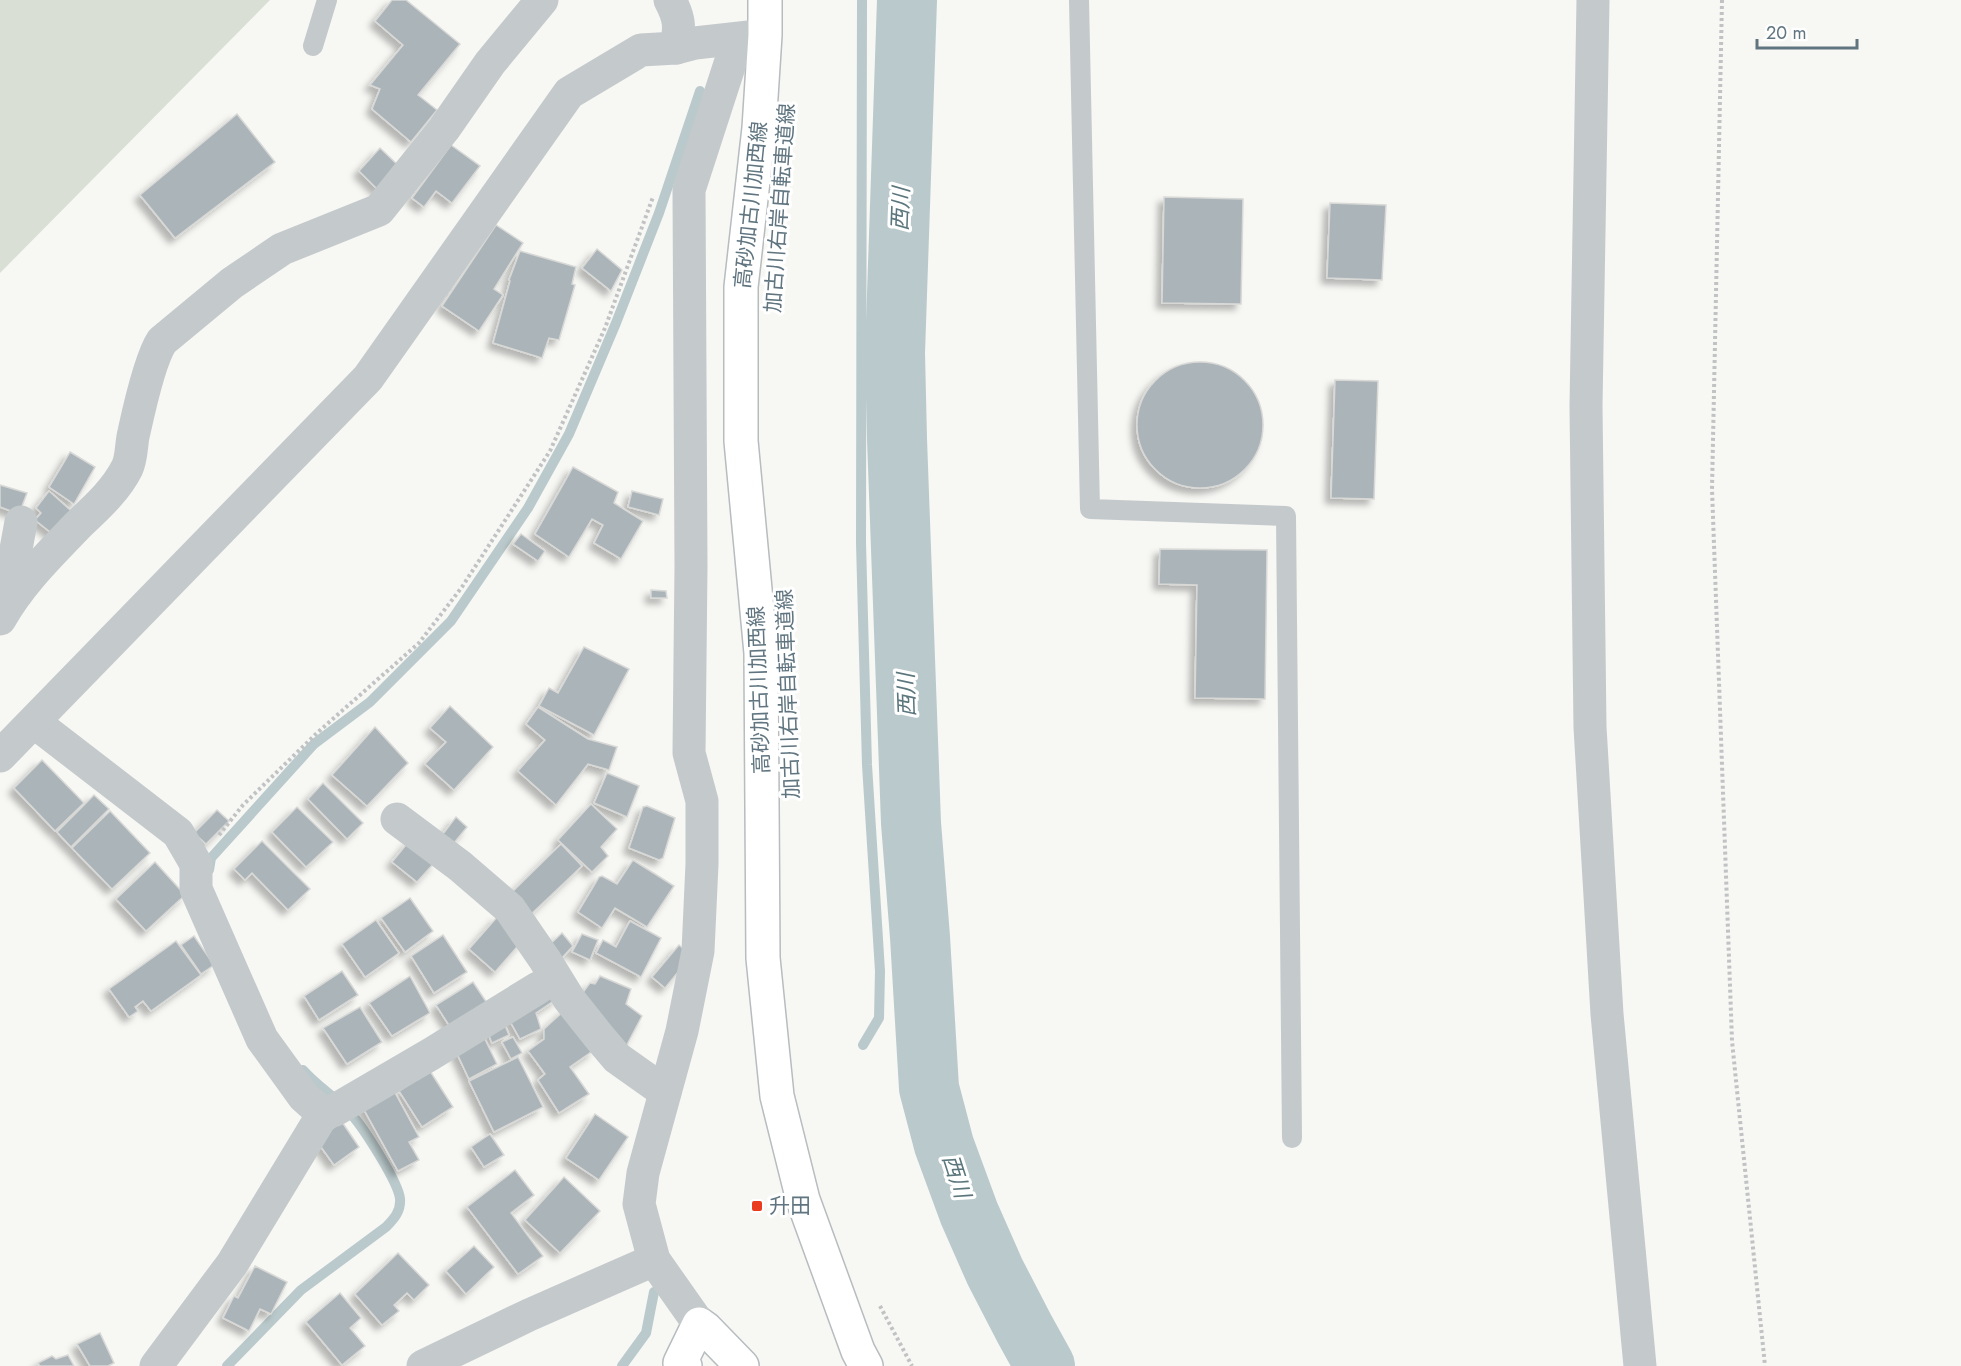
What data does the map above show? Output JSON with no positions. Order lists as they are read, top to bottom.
{
  "streets": {
    "main road": ["高砂加古川加西線"]
  },
  "water": ["西川"],
  "places": {
    "transit": ["升田"]
  },
  "scale_bar": "20 m"
}
